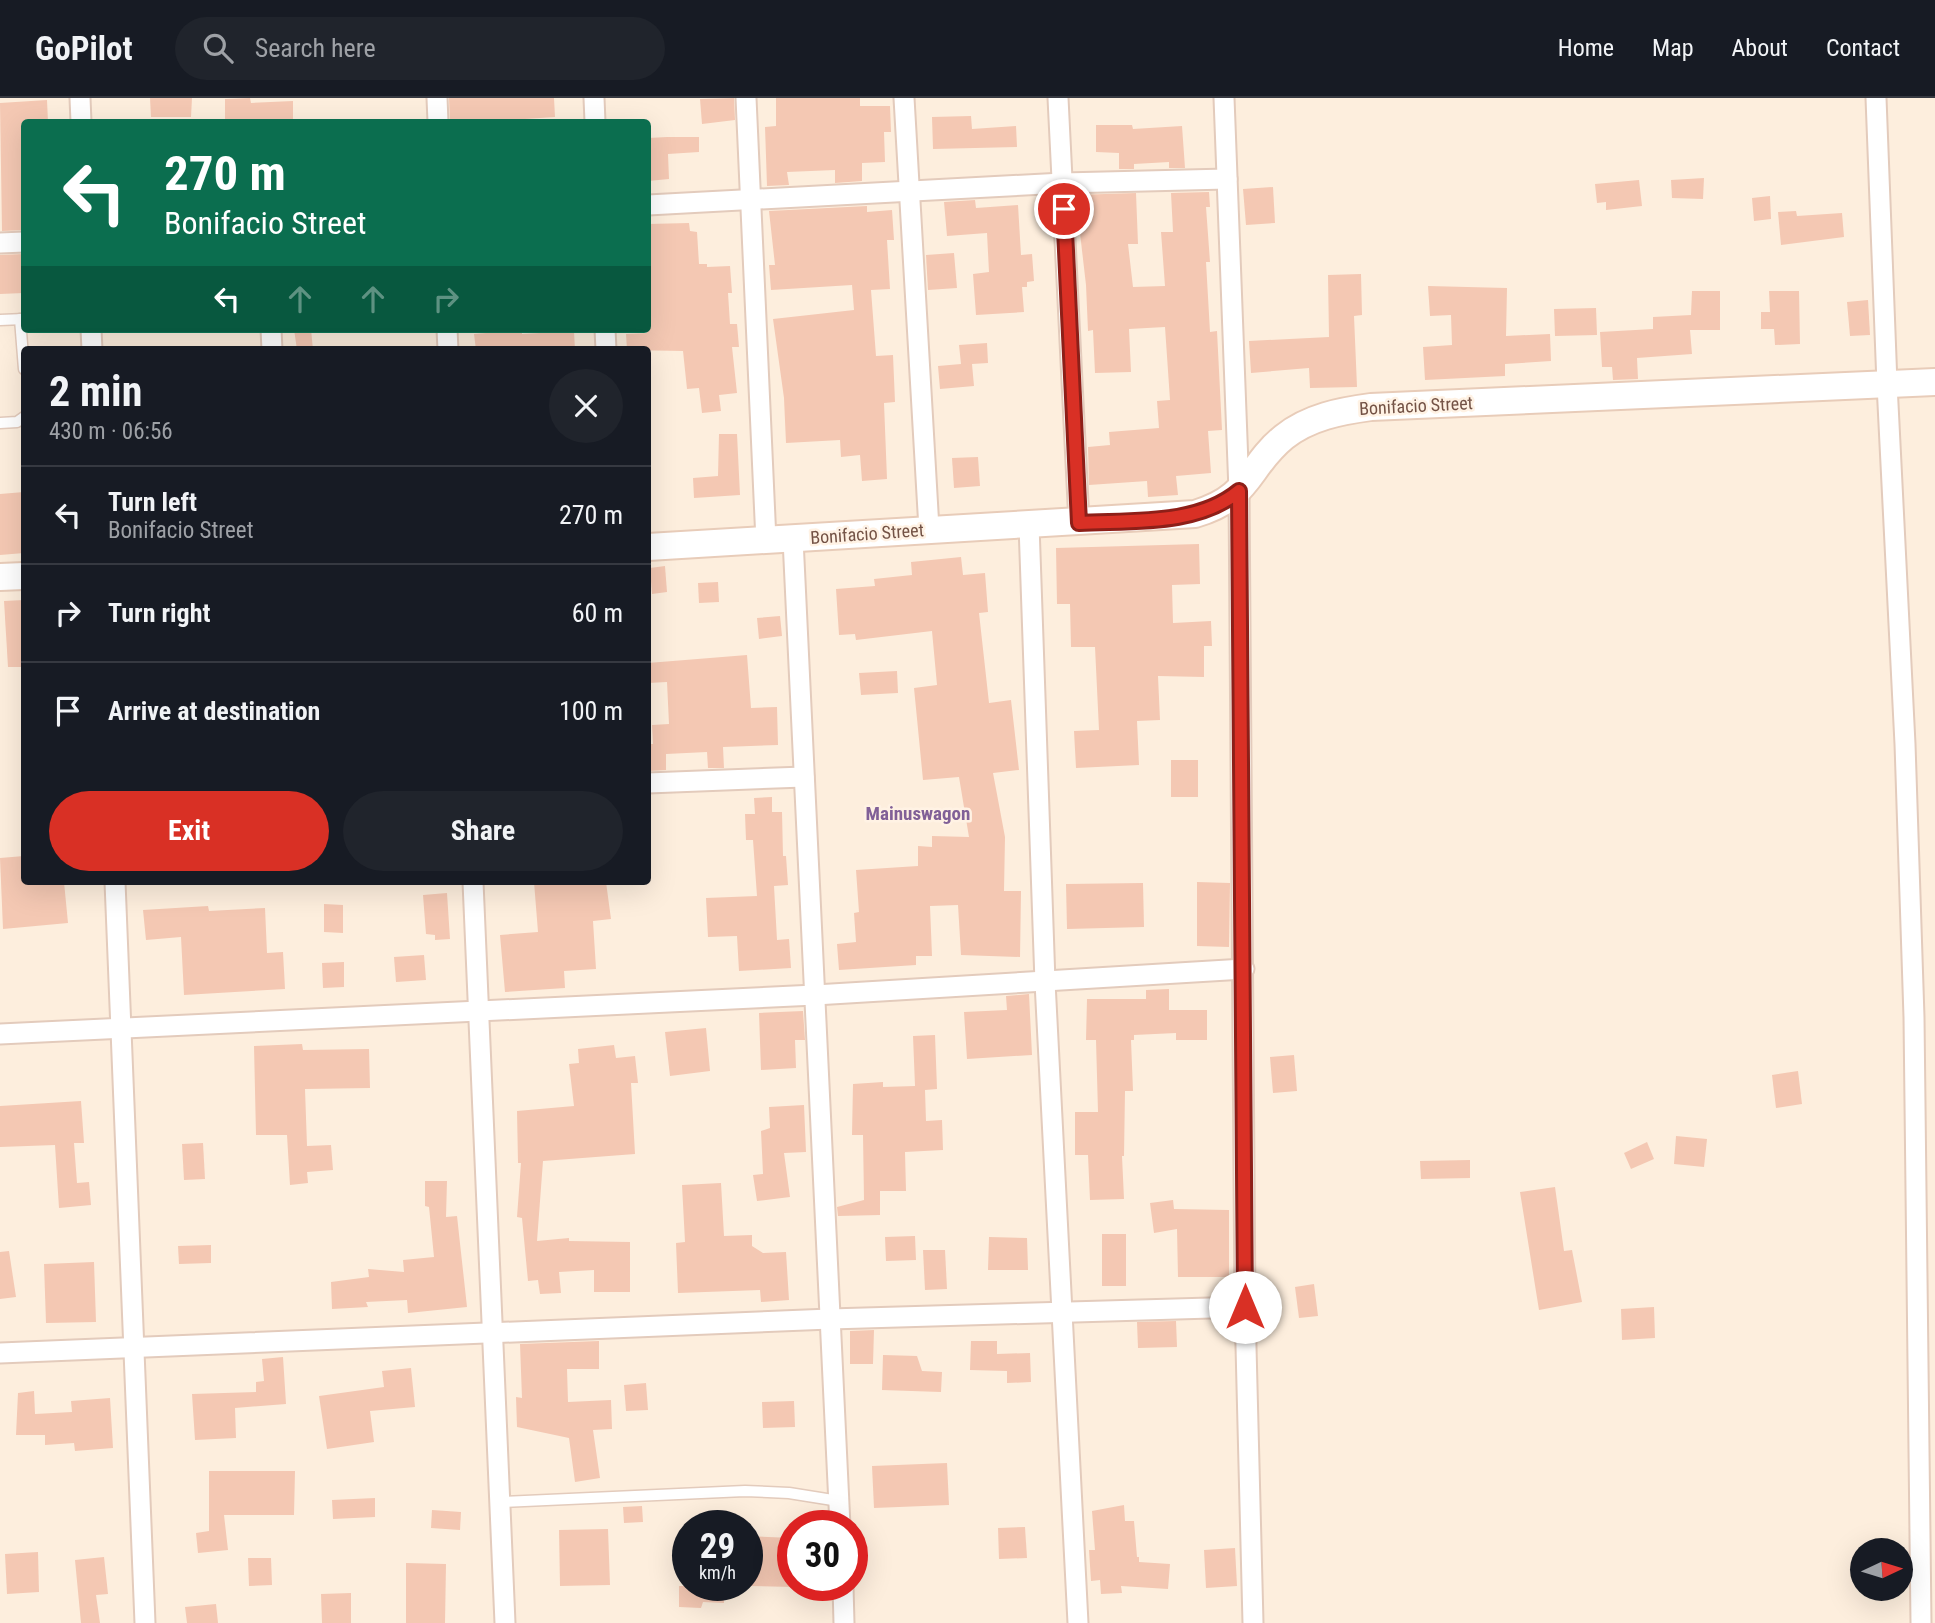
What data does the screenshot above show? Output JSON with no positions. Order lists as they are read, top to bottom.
{
  "streets": {
    "street": ["Bonifacio Street"]
  },
  "districts": ["Mainuswagon"],
  "north": "right",
  "page": {
    "header": "GoPilot",
    "search": "Search here",
    "nav": [
      "Home",
      "Map",
      "About",
      "Contact"
    ],
    "turn": ["270 m", "Bonifacio Street"],
    "heading": ["2 min", "430 m · 06:56"],
    "list": [
      {
        "name": "Turn left",
        "note": "Bonifacio Street",
        "value": "270 m"
      },
      {
        "name": "Turn right",
        "value": "60 m"
      },
      {
        "name": "Arrive at destination",
        "value": "100 m"
      }
    ],
    "buttons": ["Exit", "Share"],
    "speed": "29 km/h",
    "limit": "30"
  }
}
